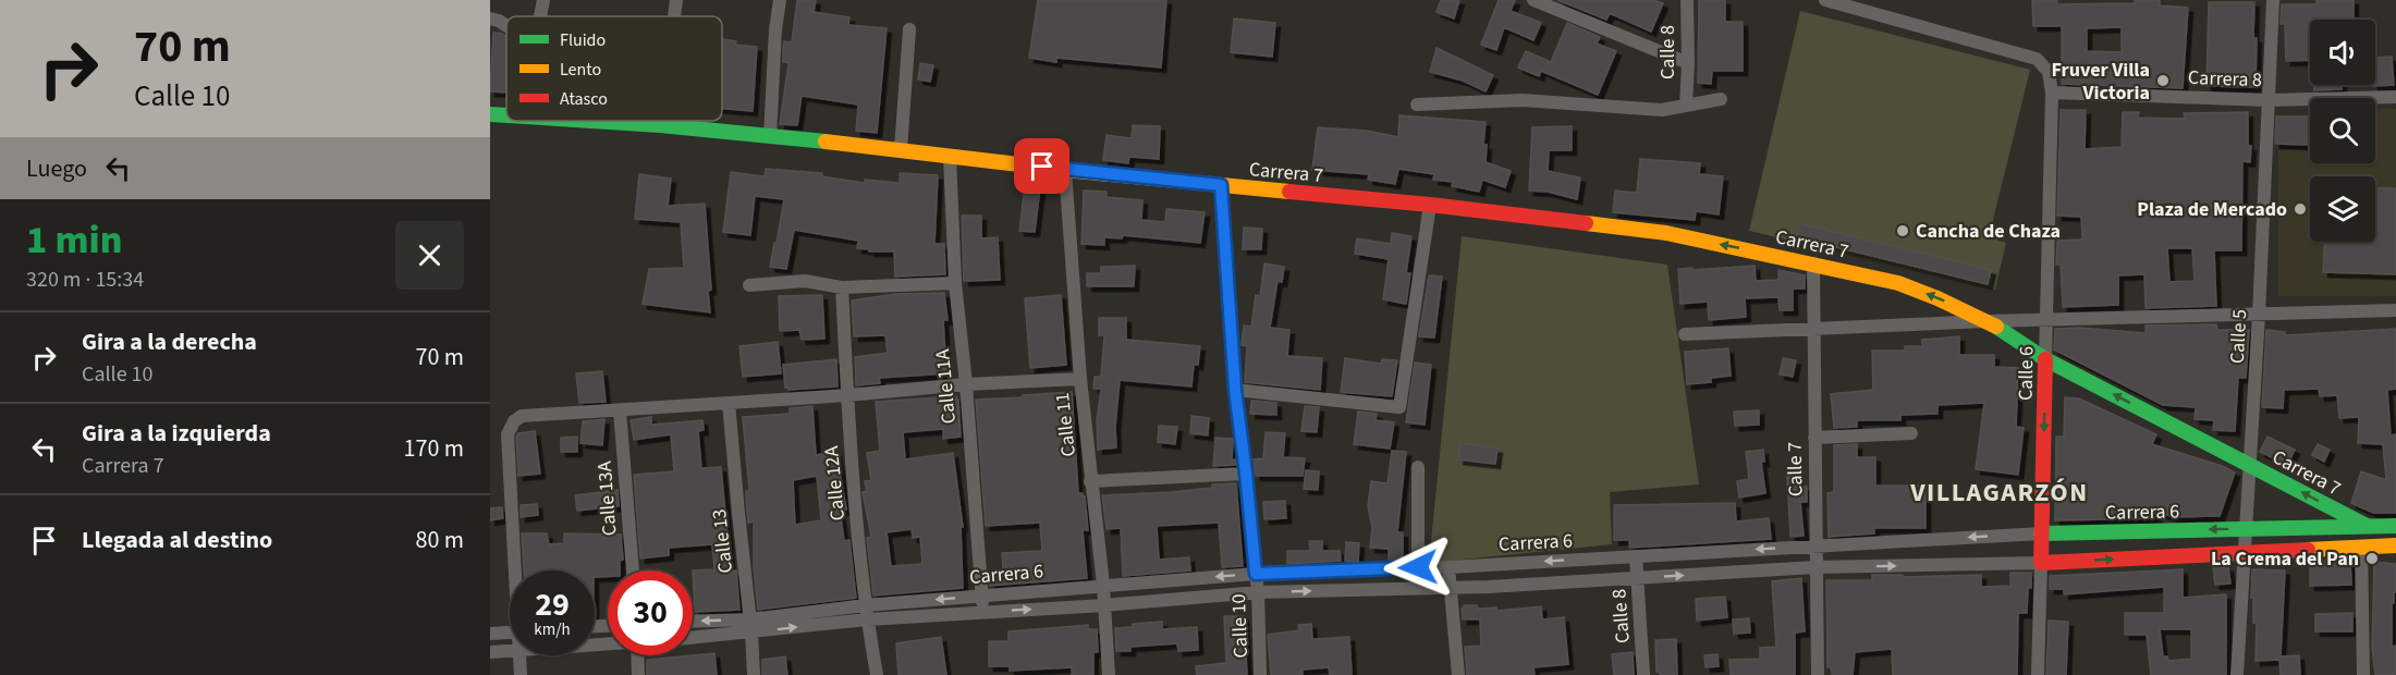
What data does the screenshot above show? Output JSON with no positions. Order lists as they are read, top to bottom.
{
  "streets": {
    "main road": ["Carrera 7", "Calle 6", "Carrera 6"],
    "street": [
      "Calle 8",
      "Carrera 8",
      "Calle 5",
      "Calle 11A",
      "Calle 11",
      "Calle 7",
      "Calle 12A",
      "Calle 13A",
      "Calle 13",
      "Calle 10"
    ]
  },
  "crossings": [
    ["Calle 8", "Carrera 6"],
    ["Carrera 8", "Calle 5"],
    ["Carrera 8", "Calle 6"],
    ["Carrera 7", "Calle 5"],
    ["Carrera 7", "Calle 6"],
    ["Carrera 7", "Calle 11A"],
    ["Carrera 7", "Calle 11"],
    ["Carrera 7", "Calle 7"],
    ["Carrera 7", "Carrera 6"],
    ["Carrera 7", "Calle 10"],
    ["Calle 5", "Carrera 6"],
    ["Calle 6", "Carrera 6"],
    ["Calle 11A", "Carrera 6"],
    ["Calle 11", "Carrera 6"],
    ["Calle 7", "Carrera 6"],
    ["Calle 12A", "Carrera 6"],
    ["Carrera 6", "Calle 13"],
    ["Carrera 6", "Calle 10"]
  ],
  "one_way": ["Carrera 7"],
  "districts": ["VILLAGARZÓN"],
  "places": [
    "Fruver Villa Victoria",
    "Plaza de Mercado",
    "Cancha de Chaza",
    "La Crema del Pan"
  ],
  "legend": ["Fluido", "Lento", "Atasco"],
  "page": {
    "turn": ["70 m", "Calle 10"],
    "then": "Luego",
    "heading": ["1 min", "320 m · 15:34"],
    "list": [
      {
        "name": "Gira a la derecha",
        "note": "Calle 10",
        "value": "70 m"
      },
      {
        "name": "Gira a la izquierda",
        "note": "Carrera 7",
        "value": "170 m"
      },
      {
        "name": "Llegada al destino",
        "value": "80 m"
      }
    ],
    "speed": "29 km/h",
    "limit": "30"
  }
}
